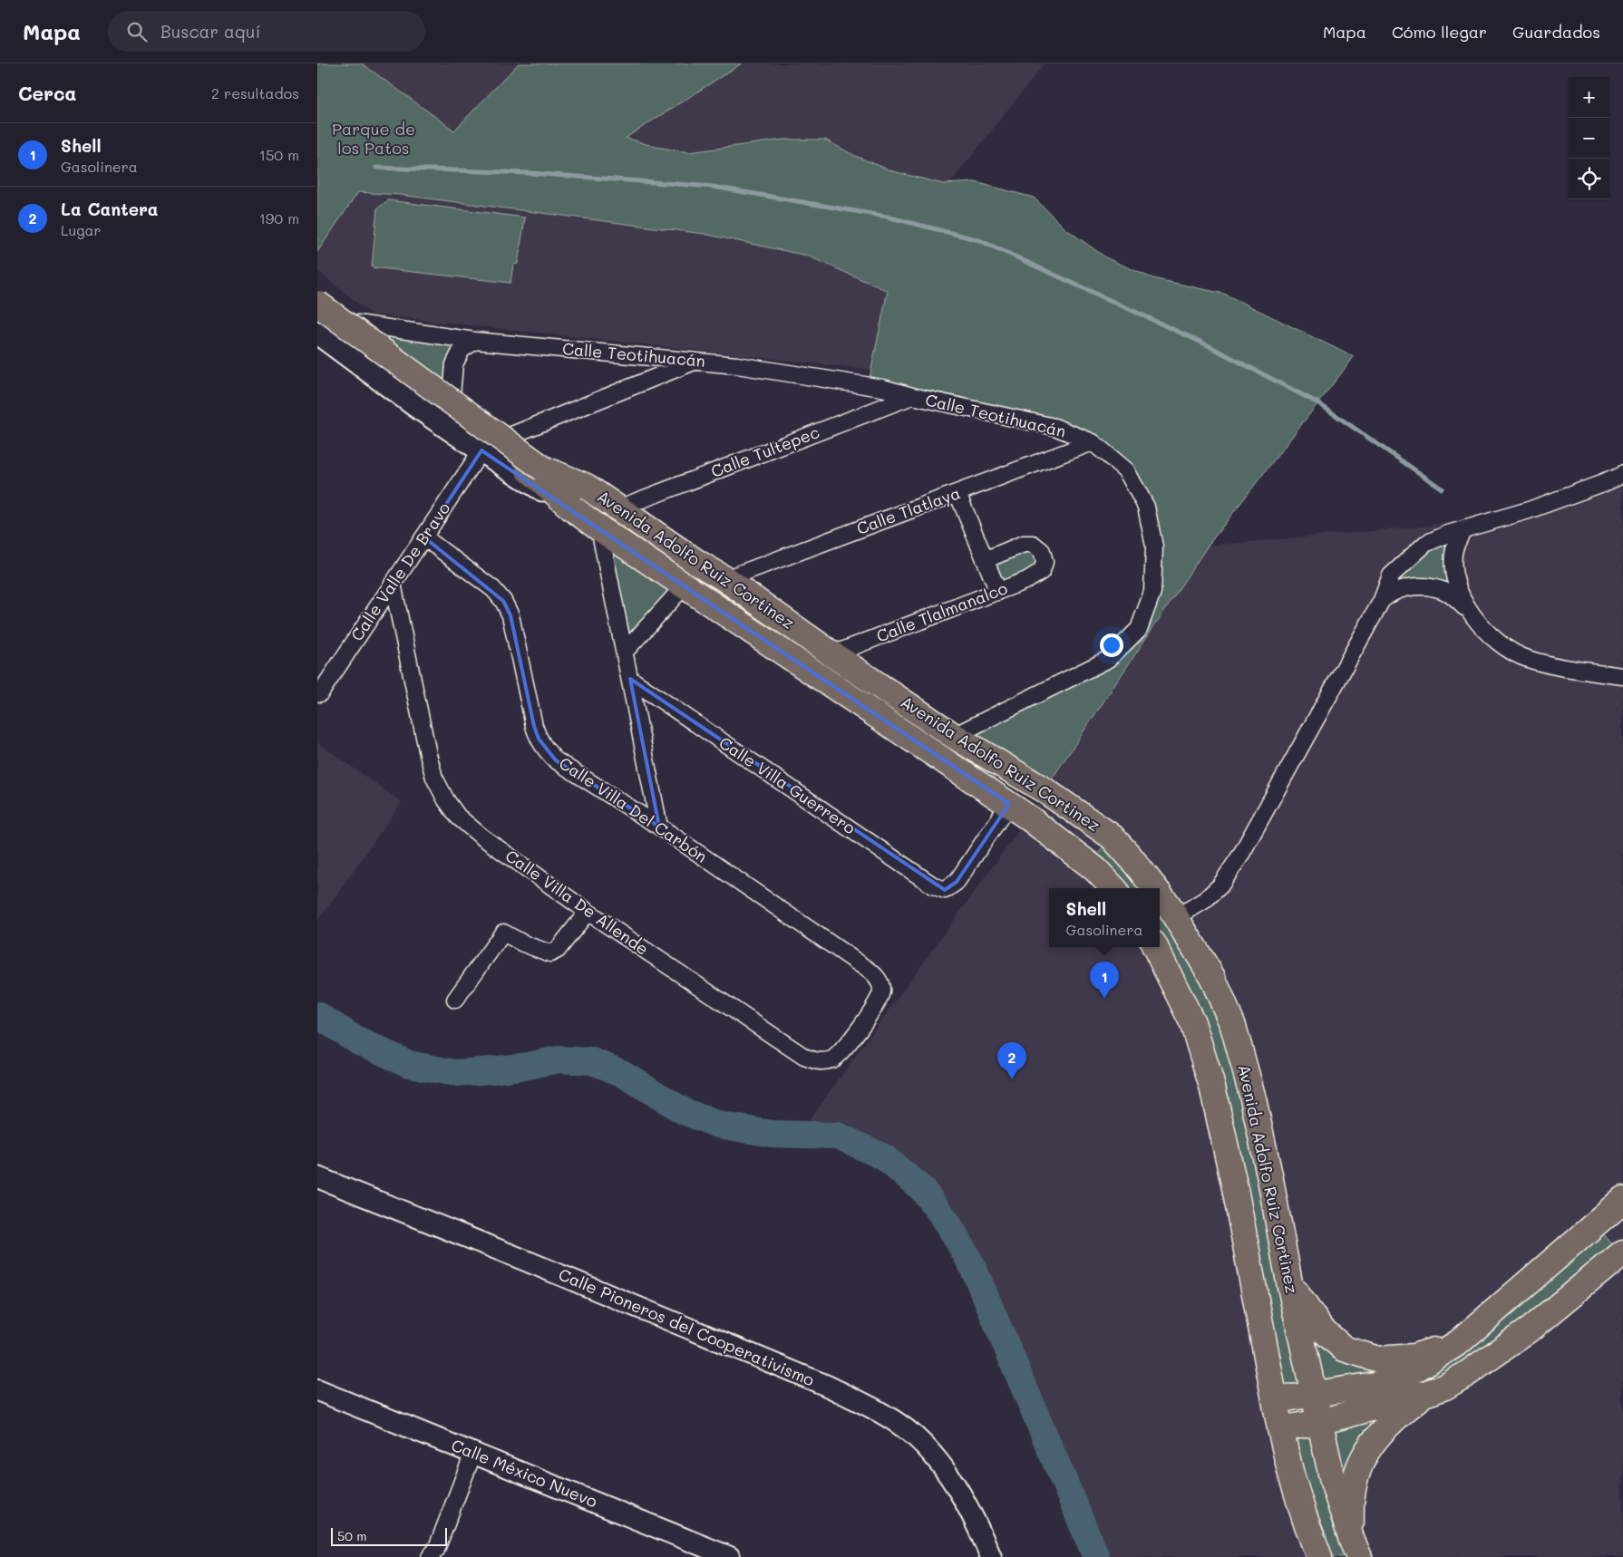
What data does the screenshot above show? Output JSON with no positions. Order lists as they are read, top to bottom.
{
  "streets": {
    "main road": ["Avenida Adolfo Ruiz Cortinez"],
    "street": [
      "Calle Teotihuacán",
      "Calle Tultepec",
      "Calle Tlatlaya",
      "Calle Valle De Bravo",
      "Calle Tlalmanalco",
      "Calle Villa Guerrero",
      "Calle Villa Del Carbón",
      "Calle Villa De Allende",
      "Calle Pioneros del Cooperativismo",
      "Calle México Nuevo"
    ]
  },
  "crossings": [
    ["Calle Teotihuacán", "Calle Tultepec"],
    ["Calle Teotihuacán", "Calle Tlatlaya"],
    ["Calle Teotihuacán", "Avenida Adolfo Ruiz Cortinez"],
    ["Calle Tultepec", "Avenida Adolfo Ruiz Cortinez"],
    ["Calle Tlatlaya", "Avenida Adolfo Ruiz Cortinez"],
    ["Avenida Adolfo Ruiz Cortinez", "Calle Valle De Bravo"],
    ["Avenida Adolfo Ruiz Cortinez", "Calle Tlalmanalco"],
    ["Avenida Adolfo Ruiz Cortinez", "Calle Villa Guerrero"],
    ["Calle Valle De Bravo", "Calle Villa Del Carbón"],
    ["Calle Valle De Bravo", "Calle Villa De Allende"],
    ["Calle Villa Del Carbón", "Calle Villa De Allende"]
  ],
  "parks": ["Parque de los Patos"],
  "scale_bar": "50 m",
  "page": {
    "header": "Mapa",
    "search": "Buscar aquí",
    "nav": ["Mapa", "Cómo llegar", "Guardados"],
    "heading": ["Cerca", "2 resultados"],
    "map_buttons": ["+", "−"],
    "list": [
      {
        "mark": "1",
        "name": "Shell",
        "note": "Gasolinera",
        "value": "150 m"
      },
      {
        "mark": "2",
        "name": "La Cantera",
        "note": "Lugar",
        "value": "190 m"
      }
    ],
    "popup": ["Shell", "Gasolinera"],
    "pins": ["1", "2"],
    "scale": "50 m"
  }
}
